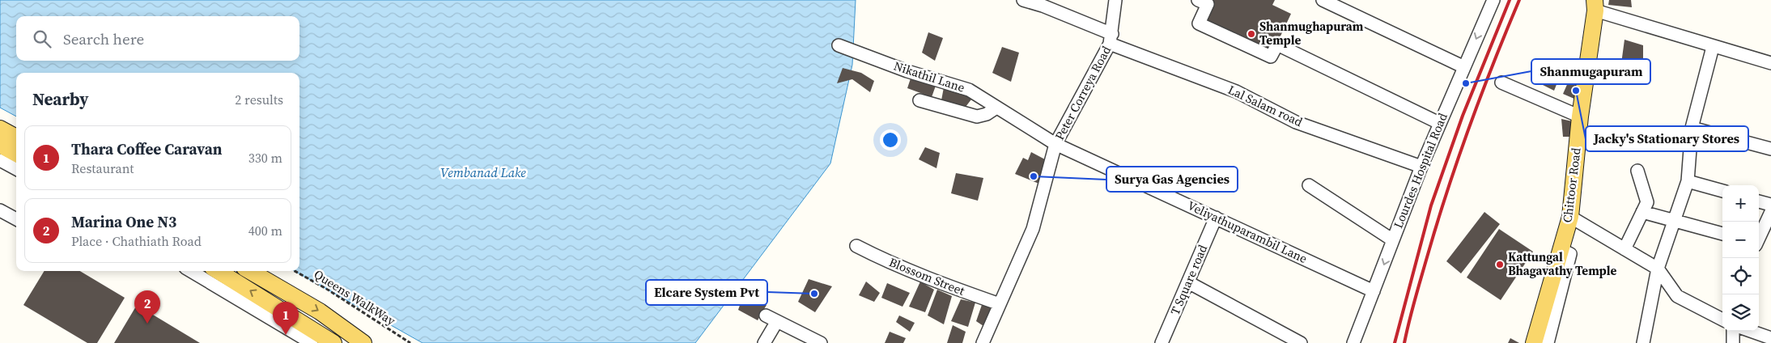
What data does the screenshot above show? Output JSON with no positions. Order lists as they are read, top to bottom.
{
  "streets": {
    "main road": ["Chittoor Road"],
    "street": [
      "Nikathil Lane",
      "Peter Correya Road",
      "Lal Salam road",
      "Lourdes Hospital Road",
      "Veliyathuparambil Lane",
      "Blossom Street",
      "T Square road"
    ],
    "path": ["Queens WalkWay"]
  },
  "crossings": [
    ["Nikathil Lane", "Peter Correya Road"],
    ["Nikathil Lane", "Veliyathuparambil Lane"],
    ["Peter Correya Road", "Lal Salam road"],
    ["Peter Correya Road", "Veliyathuparambil Lane"],
    ["Peter Correya Road", "Blossom Street"],
    ["Lal Salam road", "Lourdes Hospital Road"],
    ["Lourdes Hospital Road", "Veliyathuparambil Lane"],
    ["Veliyathuparambil Lane", "T Square road"]
  ],
  "water": ["Vembanad Lake"],
  "places": [
    "Shanmughapuram Temple",
    "Shanmugapuram",
    "Jacky's Stationary Stores",
    "Surya Gas Agencies",
    "Kattungal Bhagavathy Temple",
    "Elcare System Pvt"
  ],
  "page": {
    "search": "Search here",
    "heading": ["Nearby", "2 results"],
    "list": [
      {
        "mark": "1",
        "name": "Thara Coffee Caravan",
        "note": "Restaurant",
        "value": "330 m"
      },
      {
        "mark": "2",
        "name": "Marina One N3",
        "note": "Place · Chathiath Road",
        "value": "400 m"
      }
    ],
    "map_buttons": ["+", "−"],
    "pins": ["2", "1"]
  }
}
